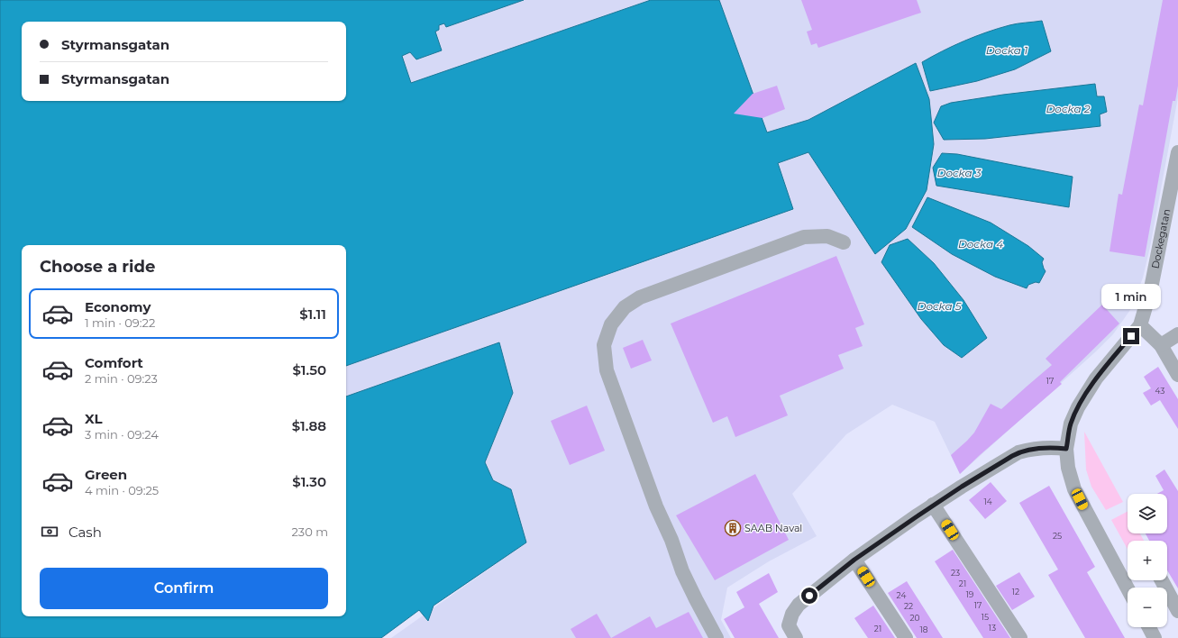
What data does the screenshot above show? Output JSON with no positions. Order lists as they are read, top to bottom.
{
  "streets": {
    "street": ["Dockegatan"]
  },
  "water": [
    "Docka 1",
    "Docka 2",
    "Docka 3",
    "Docka 4",
    "Docka 5"
  ],
  "places": {
    "building": ["SAAB Naval"]
  },
  "house_numbers": [
    "17",
    "43",
    "14",
    "25",
    "23",
    "21",
    "12",
    "19",
    "24",
    "17",
    "22",
    "15",
    "20",
    "13",
    "21",
    "18"
  ],
  "page": {
    "banner": ["Styrmansgatan", "Styrmansgatan"],
    "heading": "Choose a ride",
    "bubble": "1 min",
    "list": [
      {
        "name": "Economy",
        "note": "1 min · 09:22",
        "value": "$1.11"
      },
      {
        "name": "Comfort",
        "note": "2 min · 09:23",
        "value": "$1.50"
      },
      {
        "name": "XL",
        "note": "3 min · 09:24",
        "value": "$1.88"
      },
      {
        "name": "Green",
        "note": "4 min · 09:25",
        "value": "$1.30"
      }
    ],
    "map_buttons": ["+", "−"],
    "pay": ["Cash", "230 m"],
    "buttons": "Confirm"
  }
}
